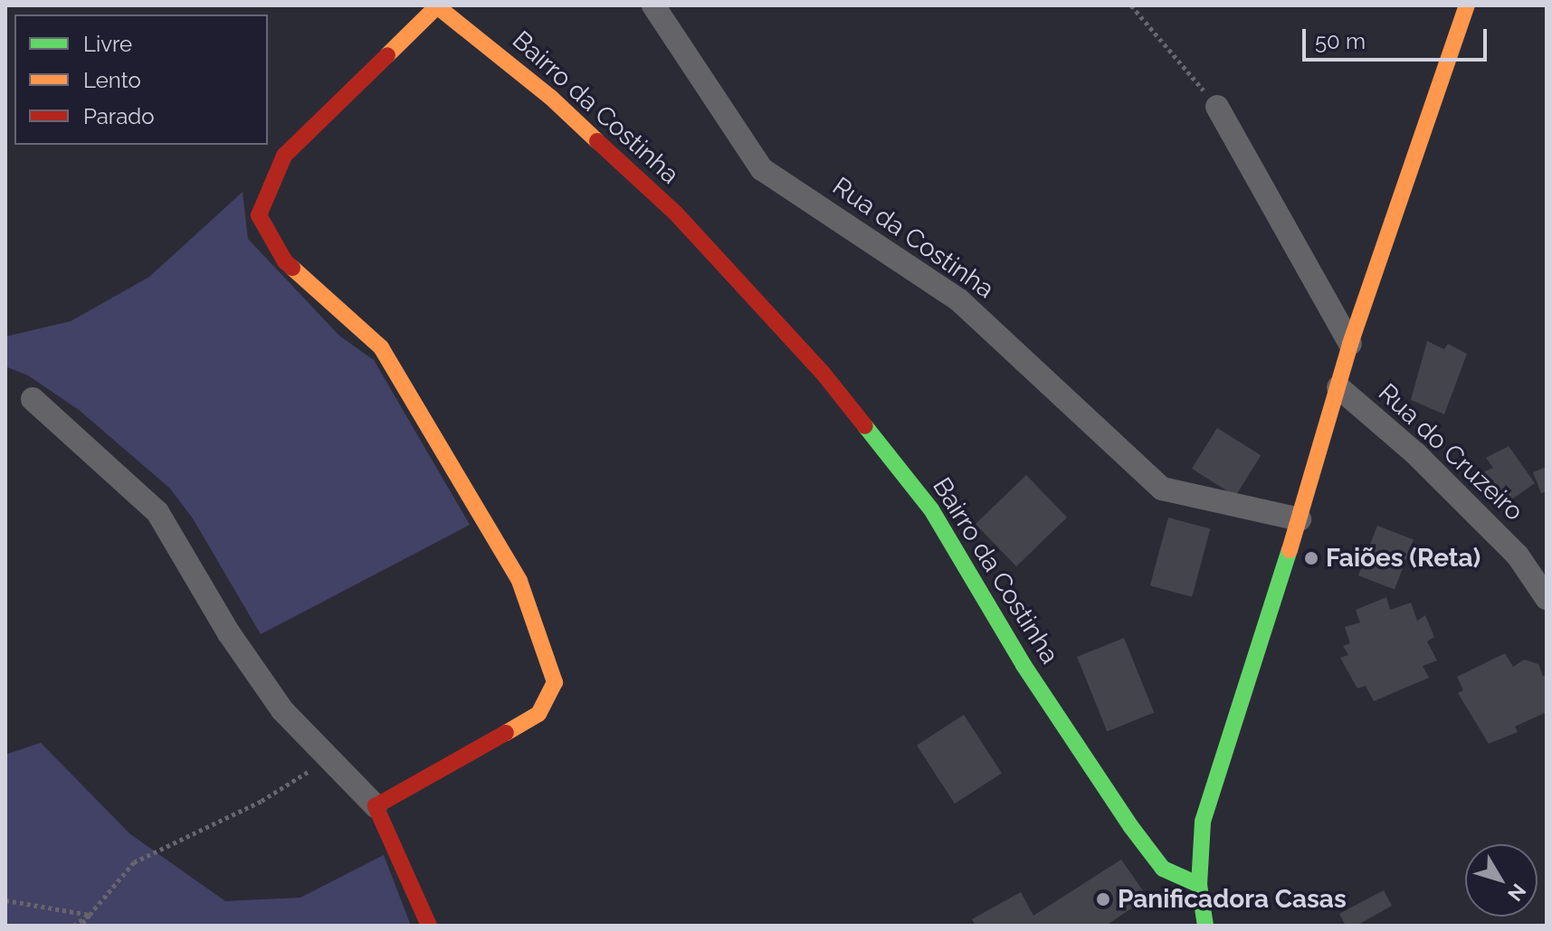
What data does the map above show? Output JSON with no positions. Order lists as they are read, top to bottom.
{
  "streets": {
    "street": ["Bairro da Costinha", "Rua da Costinha", "Rua do Cruzeiro"]
  },
  "places": ["Faiões (Reta)", "Panificadora Casas"],
  "legend": ["Livre", "Lento", "Parado"],
  "scale_bar": "50 m",
  "north": "bottom right"
}
